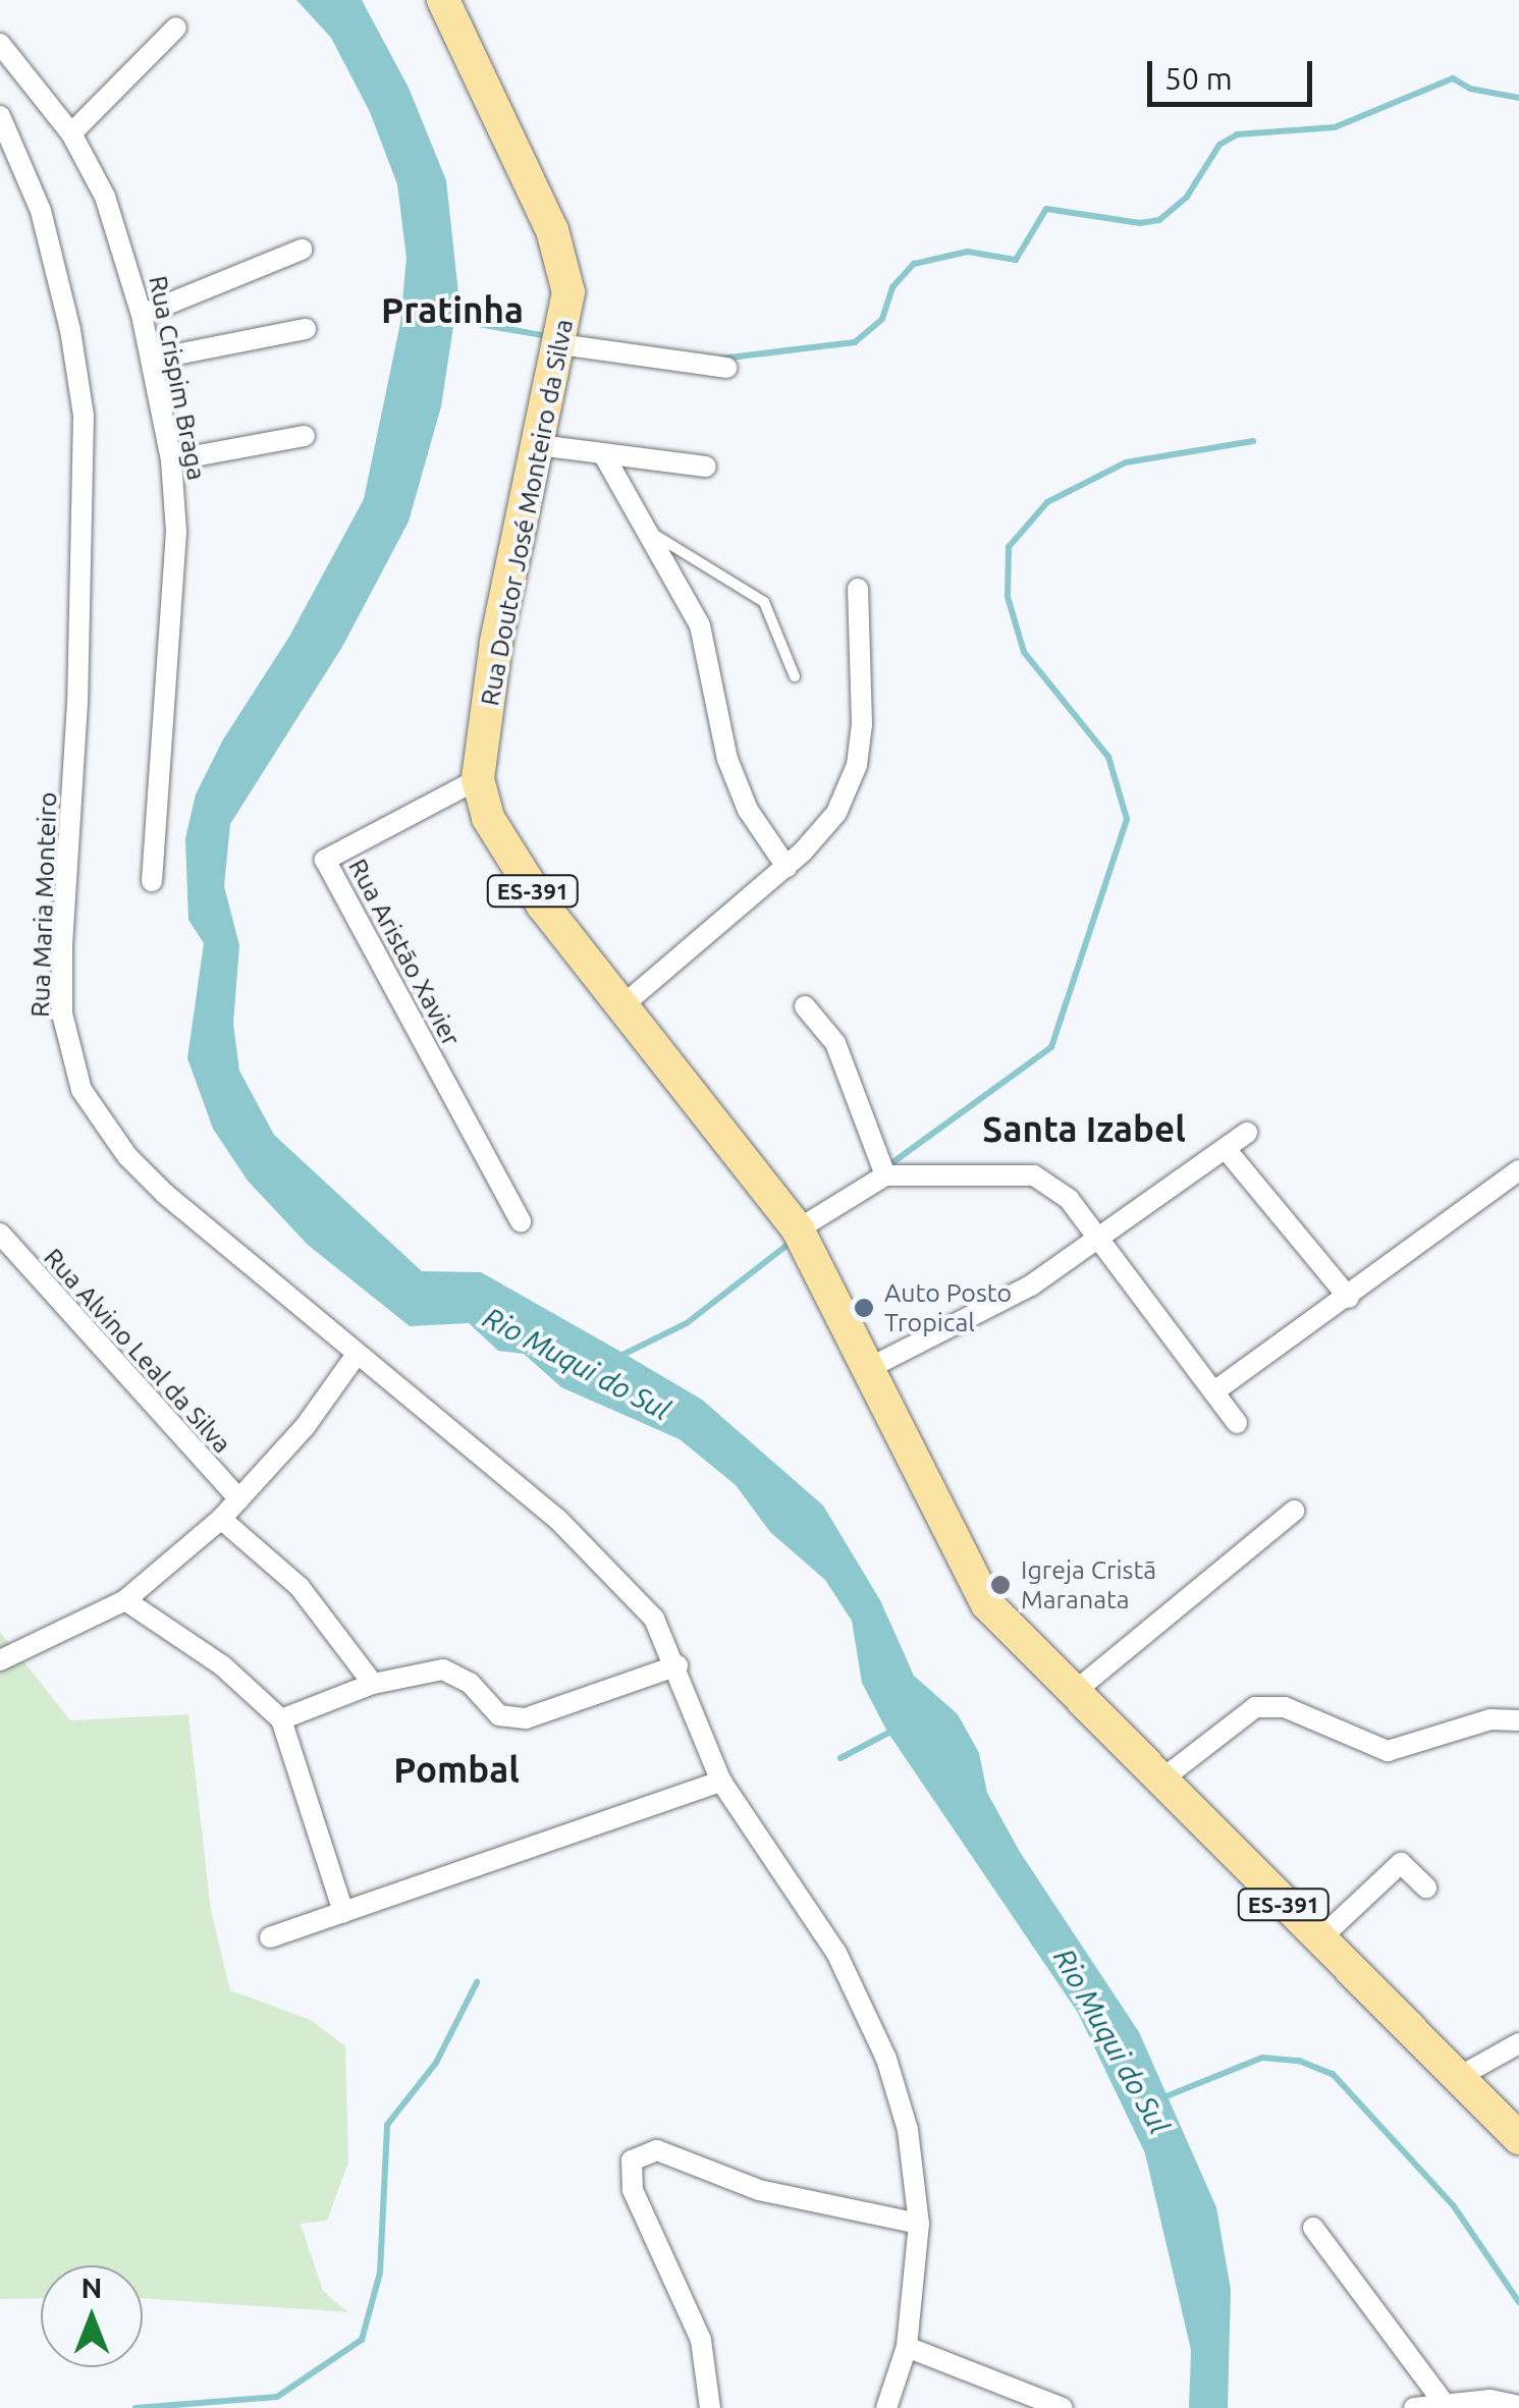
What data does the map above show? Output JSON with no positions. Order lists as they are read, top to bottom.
{
  "streets": {
    "main road": ["Rua Doutor José Monteiro da Silva", "ES-391"],
    "street": [
      "Rua Crispim Braga",
      "Rua Maria Monteiro",
      "Rua Aristão Xavier",
      "Rua Alvino Leal da Silva"
    ]
  },
  "crossings": [
    ["Rua Doutor José Monteiro da Silva", "ES-391"],
    ["Rua Doutor José Monteiro da Silva", "Rua Aristão Xavier"]
  ],
  "districts": ["Pratinha", "Santa Izabel", "Pombal"],
  "water": ["Rio Muqui do Sul"],
  "places": ["Auto Posto Tropical", "Igreja Cristã Maranata"],
  "scale_bar": "50 m",
  "north": "top"
}
